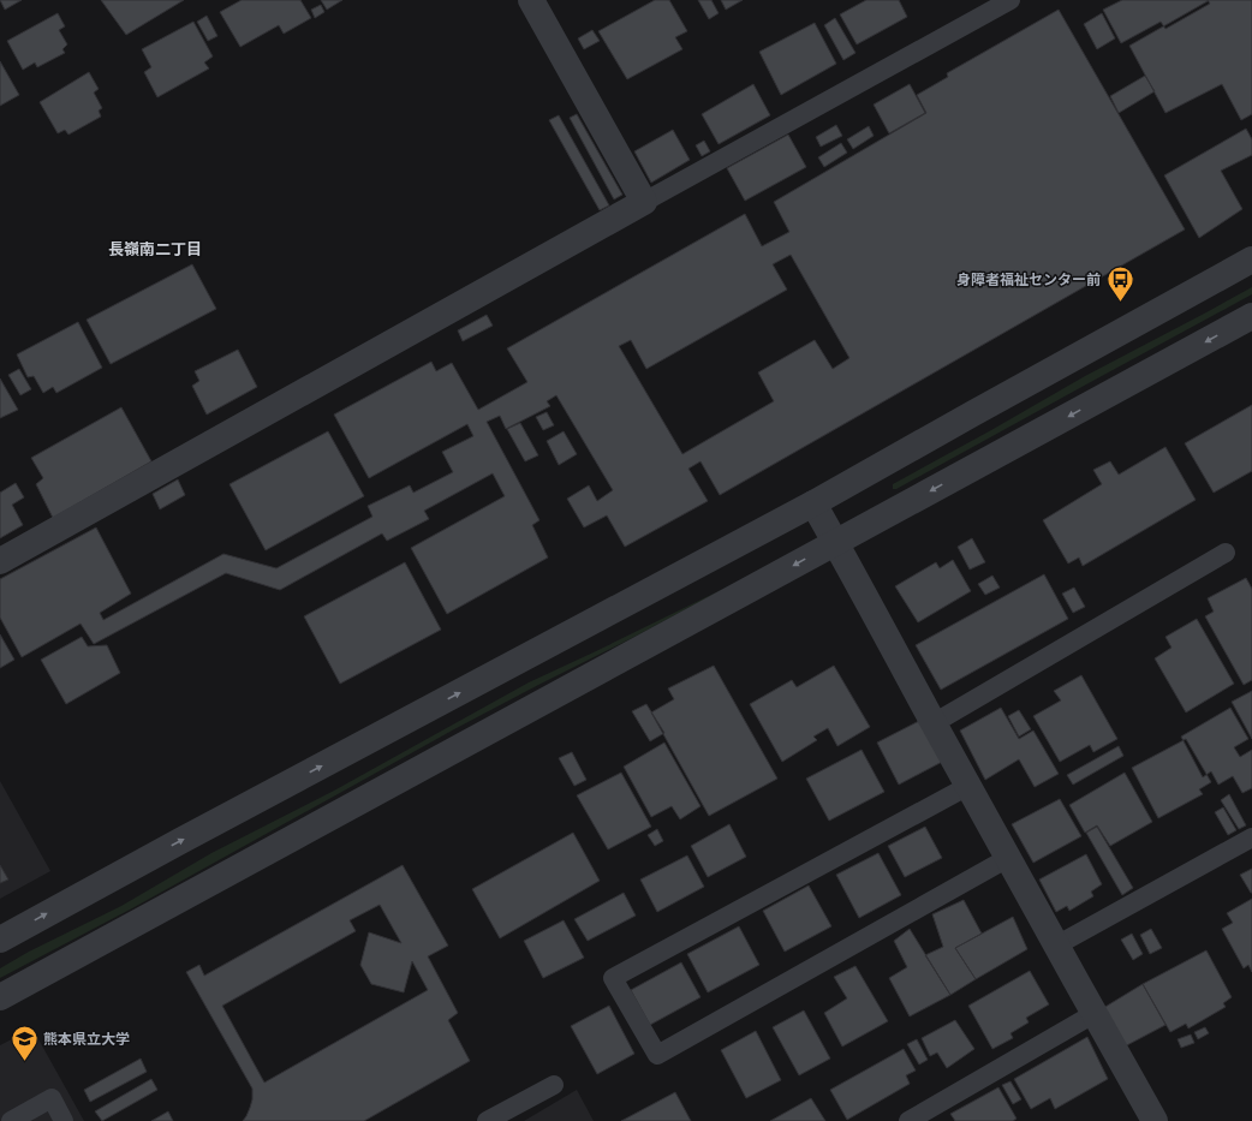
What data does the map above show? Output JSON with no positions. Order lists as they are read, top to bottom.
{
  "districts": ["長嶺南二丁目"],
  "places": {
    "bus stop": ["身障者福祉センター前"],
    "school or university": ["熊本県立大学"]
  }
}
